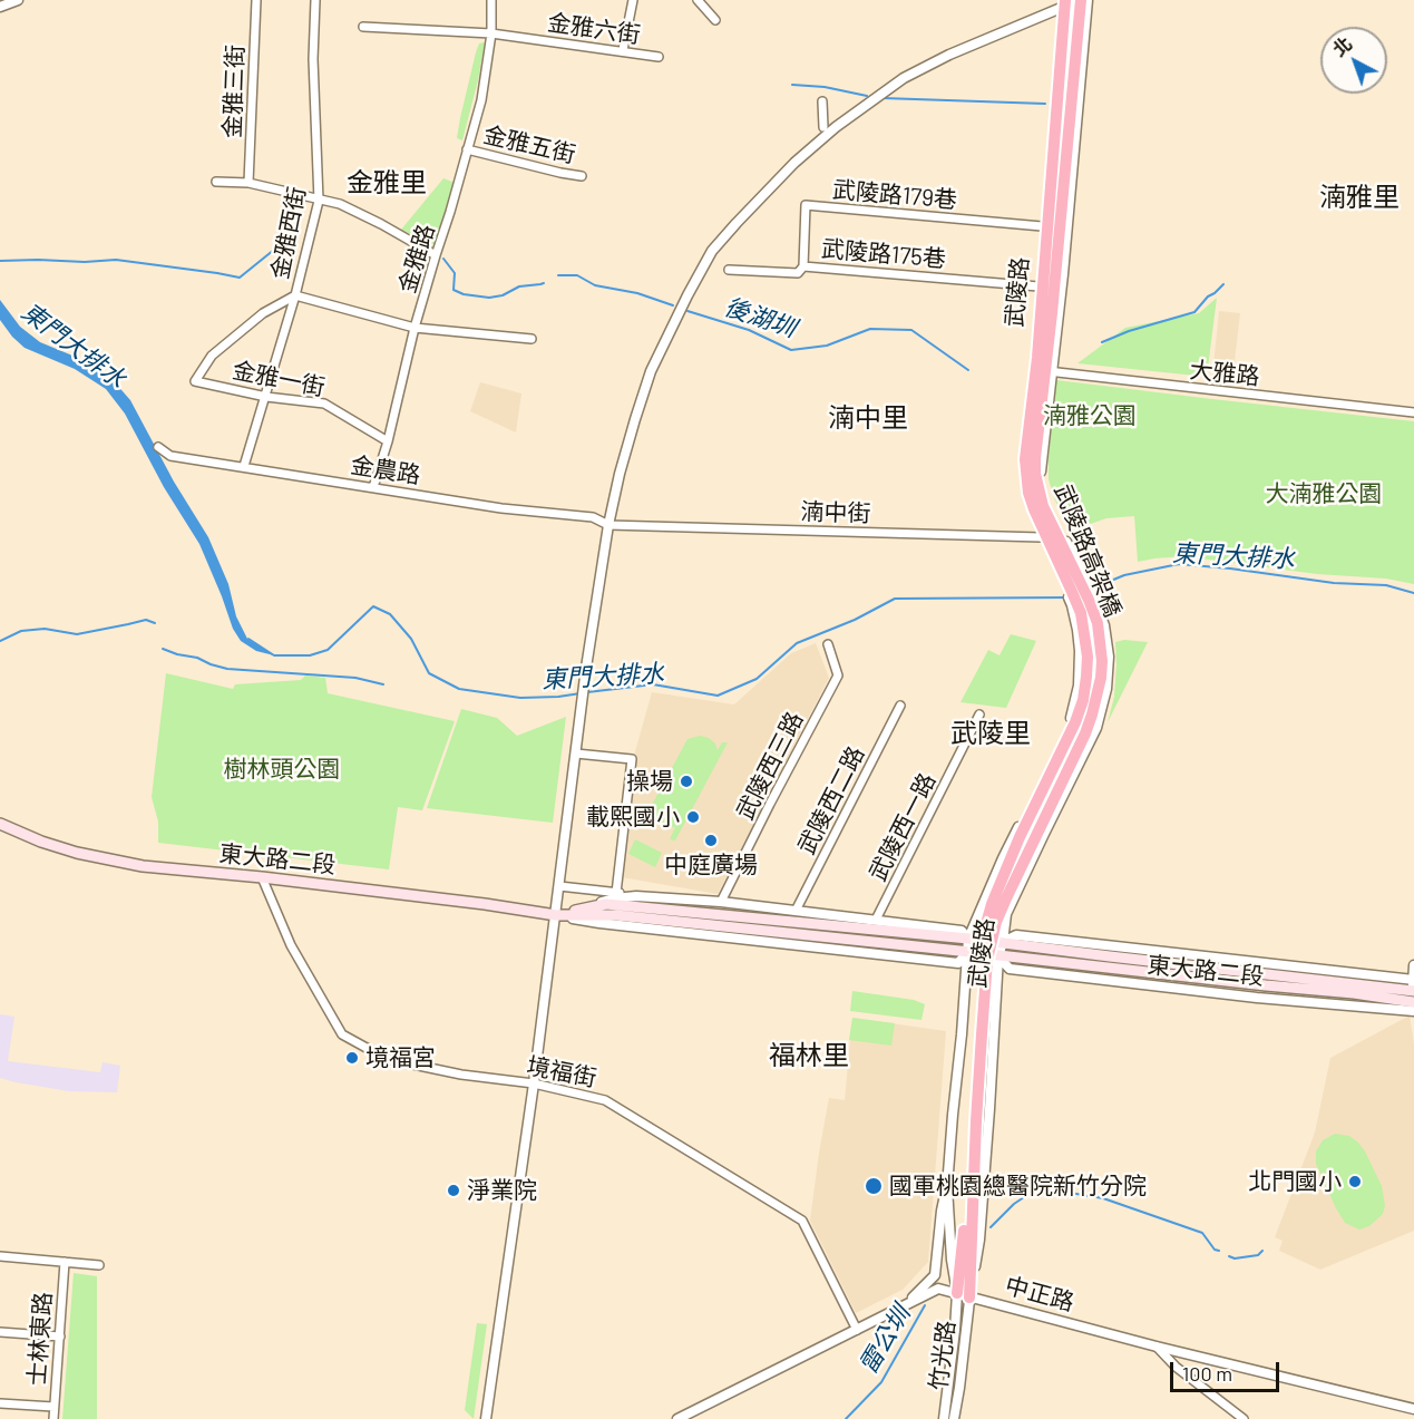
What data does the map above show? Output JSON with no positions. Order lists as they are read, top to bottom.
{
  "streets": {
    "highway": ["武陵路高架橋"],
    "main road": ["東大路二段"],
    "street": [
      "金雅六街",
      "金雅三街",
      "金雅五街",
      "武陵路179巷",
      "金雅西街",
      "武陵路175巷",
      "金雅路",
      "武陵路",
      "大雅路",
      "金雅一街",
      "金農路",
      "湳中街",
      "武陵西三路",
      "武陵西二路",
      "武陵西一路",
      "境福街",
      "中正路",
      "士林東路",
      "竹光路"
    ]
  },
  "crossings": [
    ["金雅六街", "金雅路"],
    ["金雅五街", "金雅路"],
    ["武陵路179巷", "武陵路175巷"],
    ["武陵路179巷", "武陵路"],
    ["金雅西街", "金雅一街"],
    ["金雅西街", "金農路"],
    ["武陵路175巷", "武陵路"],
    ["金雅路", "金雅一街"],
    ["金雅路", "金農路"],
    ["武陵路", "大雅路"],
    ["武陵路", "湳中街"],
    ["武陵路", "武陵路高架橋"],
    ["武陵路", "東大路二段"],
    ["武陵路", "中正路"],
    ["武陵路", "竹光路"],
    ["金農路", "湳中街"],
    ["武陵路高架橋", "中正路"],
    ["武陵路高架橋", "竹光路"],
    ["武陵西三路", "東大路二段"],
    ["武陵西二路", "東大路二段"],
    ["武陵西一路", "東大路二段"],
    ["東大路二段", "境福街"],
    ["境福街", "中正路"],
    ["中正路", "竹光路"]
  ],
  "districts": [
    "金雅里",
    "湳雅里",
    "湳中里",
    "武陵里",
    "福林里"
  ],
  "water": ["後湖圳", "東門大排水", "雷公圳"],
  "parks": ["湳雅公園", "大湳雅公園", "樹林頭公園"],
  "places": [
    "操場",
    "載熙國小",
    "中庭廣場",
    "境福宮",
    "北門國小",
    "國軍桃園總醫院新竹分院",
    "淨業院"
  ],
  "scale_bar": "100 m",
  "north": "top left"
}
